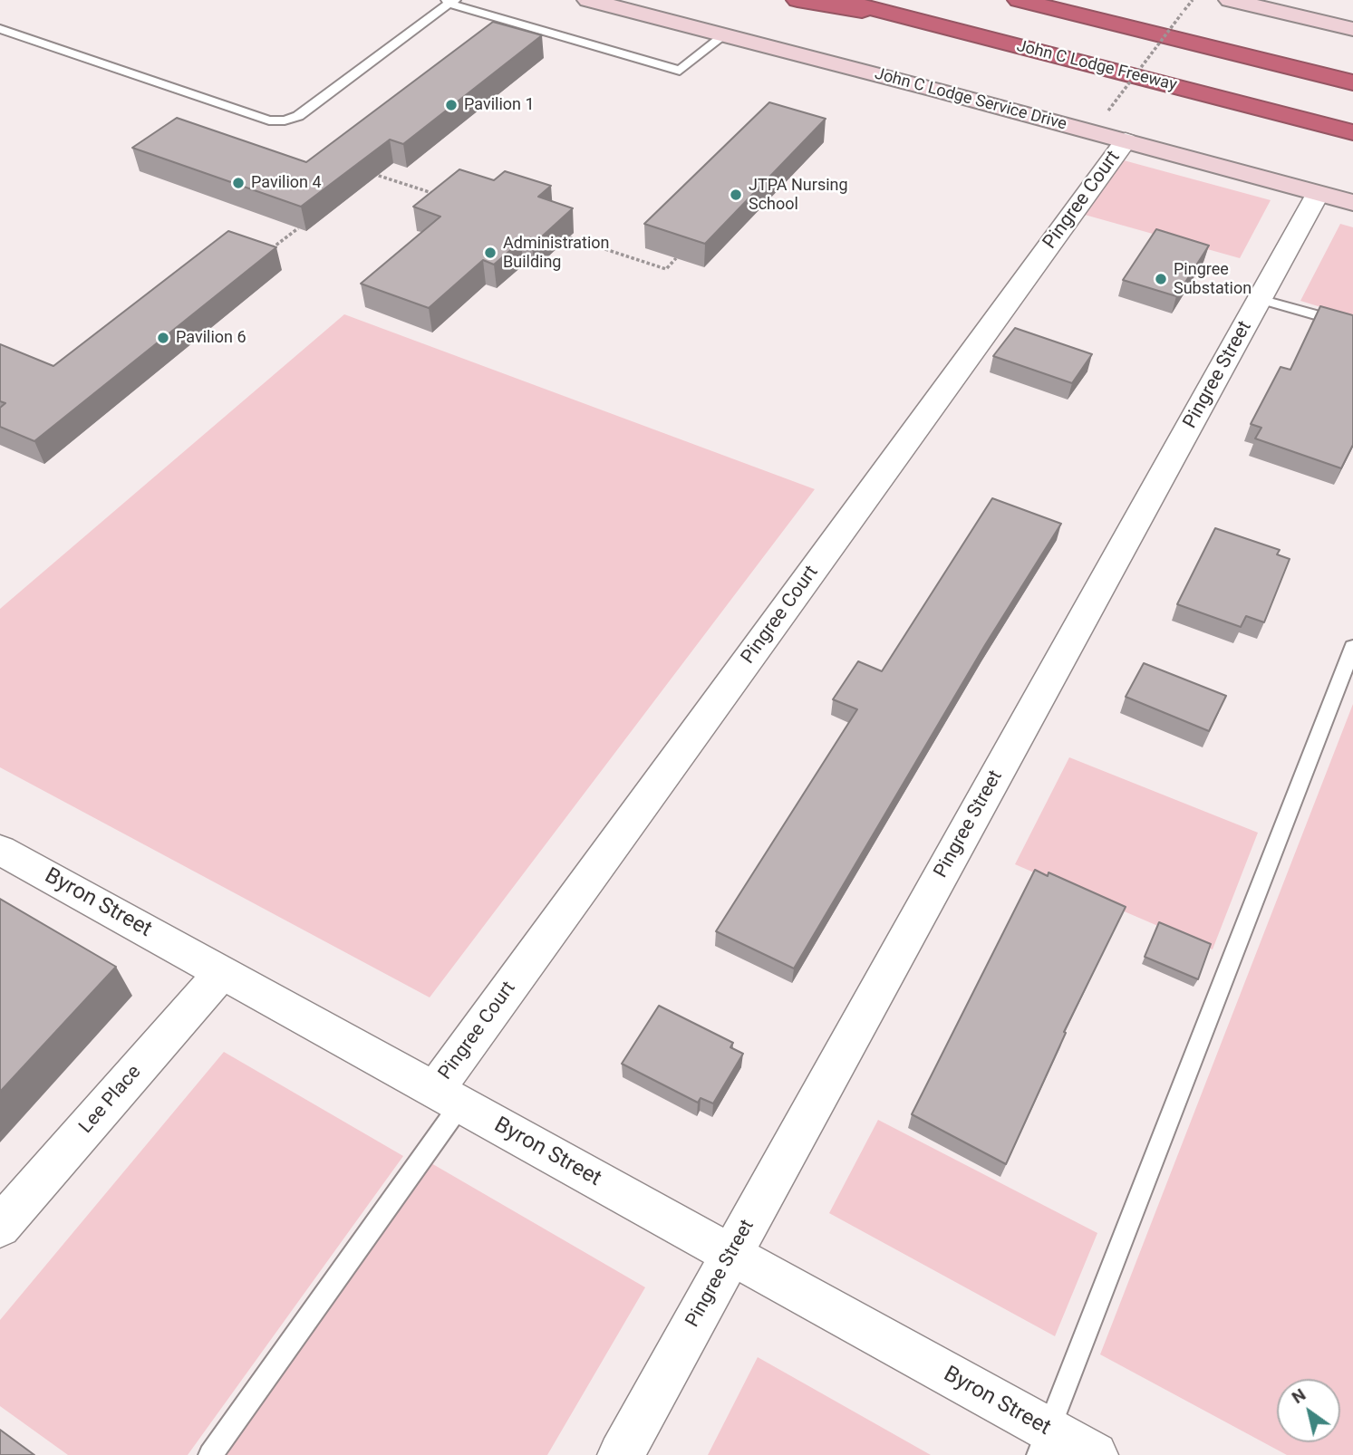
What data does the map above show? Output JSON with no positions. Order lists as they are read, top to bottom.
{
  "streets": {
    "highway": ["John C Lodge Freeway"],
    "main road": ["John C Lodge Service Drive"],
    "street": [
      "Pingree Court",
      "Pingree Street",
      "Byron Street",
      "Lee Place"
    ]
  },
  "crossings": [
    ["John C Lodge Service Drive", "Pingree Court"],
    ["John C Lodge Service Drive", "Pingree Street"],
    ["Pingree Court", "Byron Street"],
    ["Pingree Street", "Byron Street"],
    ["Byron Street", "Lee Place"]
  ],
  "places": [
    "Pavilion 1",
    "Pavilion 4",
    "JTPA Nursing School",
    "Administration Building",
    "Pingree Substation",
    "Pavilion 6"
  ],
  "north": "top left"
}
